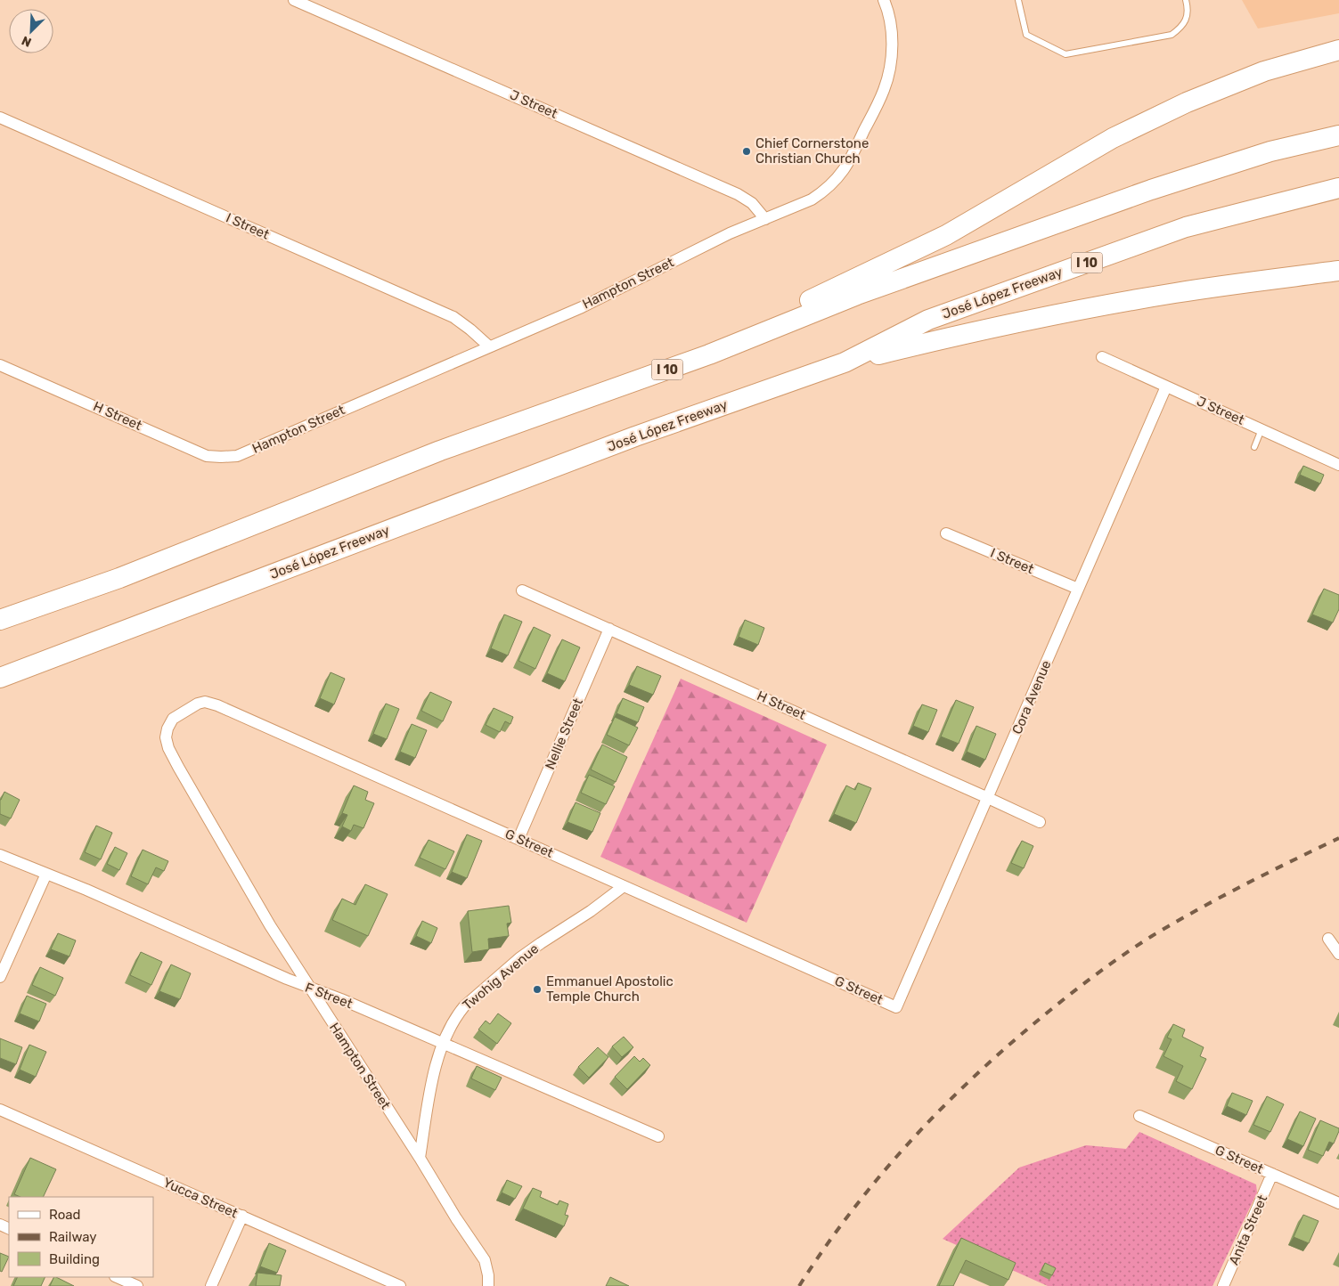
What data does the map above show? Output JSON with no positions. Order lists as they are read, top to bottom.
{
  "streets": {
    "highway": ["I 10", "José López Freeway"],
    "street": [
      "J Street",
      "I Street",
      "Hampton Street",
      "H Street",
      "Cora Avenue",
      "Nellie Street",
      "G Street",
      "Twohig Avenue",
      "F Street",
      "Yucca Street",
      "Anita Street"
    ]
  },
  "crossings": [
    ["J Street", "Hampton Street"],
    ["J Street", "Cora Avenue"],
    ["I Street", "Hampton Street"],
    ["I Street", "Cora Avenue"],
    ["Hampton Street", "H Street"],
    ["Hampton Street", "G Street"],
    ["Hampton Street", "Twohig Avenue"],
    ["Hampton Street", "F Street"],
    ["H Street", "Cora Avenue"],
    ["H Street", "Nellie Street"],
    ["Cora Avenue", "G Street"],
    ["Nellie Street", "G Street"],
    ["G Street", "Twohig Avenue"],
    ["G Street", "Anita Street"],
    ["Twohig Avenue", "F Street"]
  ],
  "places": ["Chief Cornerstone Christian Church", "Emmanuel Apostolic Temple Church"],
  "legend": ["Road", "Railway", "Building"],
  "north": "bottom left"
}
